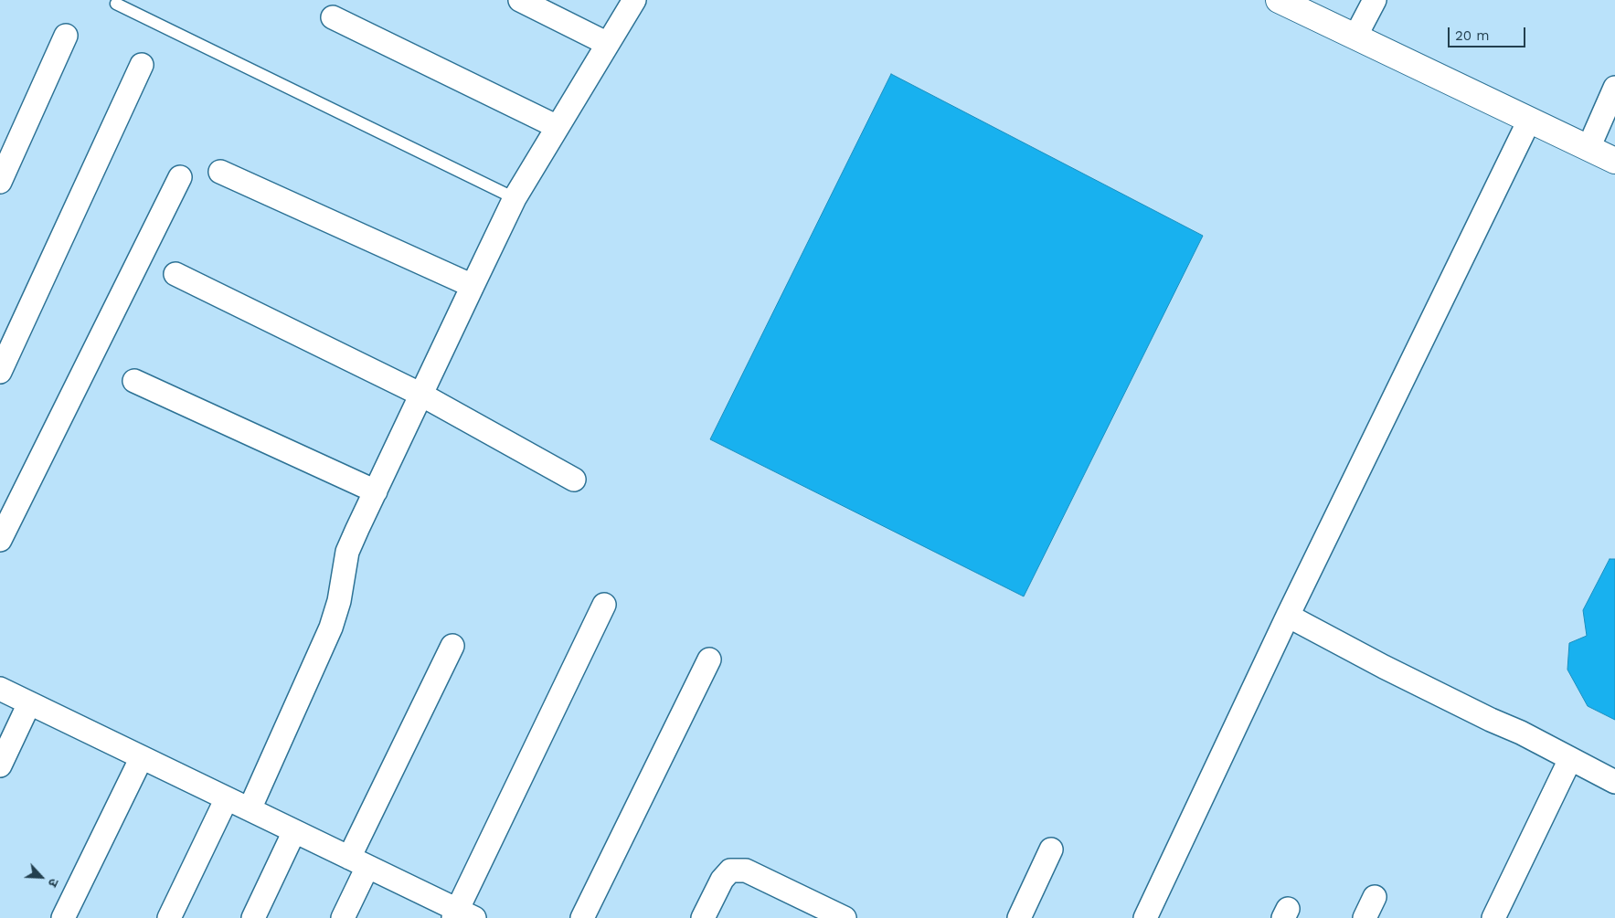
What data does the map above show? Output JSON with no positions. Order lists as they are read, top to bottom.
{
  "scale_bar": "20 m",
  "north": "bottom right"
}
